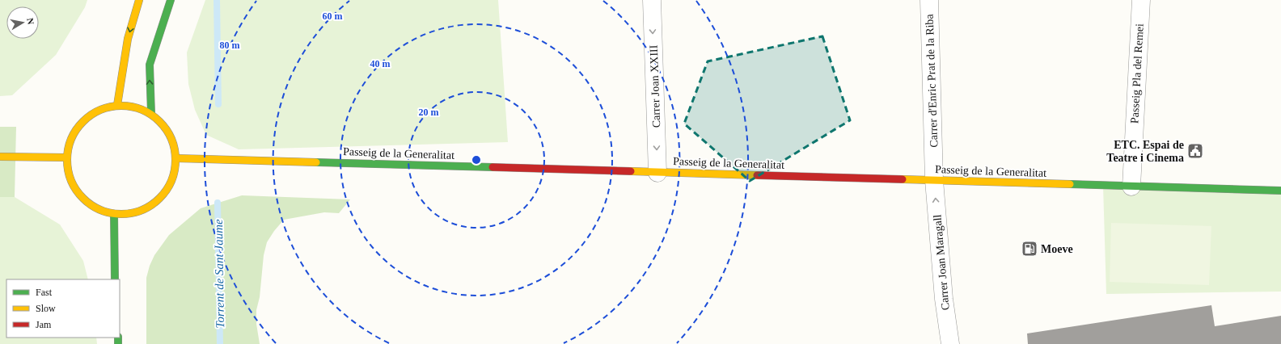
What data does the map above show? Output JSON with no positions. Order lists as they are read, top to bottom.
{
  "streets": {
    "street": [
      "Passeig Pla del Remei",
      "Carrer d'Enric Prat de la Riba",
      "Carrer Joan XXIII",
      "Passeig de la Generalitat",
      "Carrer Joan Maragall"
    ]
  },
  "crossings": [
    ["Passeig Pla del Remei", "Passeig de la Generalitat"],
    ["Carrer d'Enric Prat de la Riba", "Passeig de la Generalitat"],
    ["Carrer d'Enric Prat de la Riba", "Carrer Joan Maragall"],
    ["Carrer Joan XXIII", "Passeig de la Generalitat"],
    ["Passeig de la Generalitat", "Carrer Joan Maragall"]
  ],
  "one_way": ["Carrer Joan XXIII", "Carrer Joan Maragall"],
  "water": ["Torrent de Sant Jaume"],
  "places": {
    "public building": ["ETC. Espai de Teatre i Cinema"],
    "fuel station": ["Moeve"]
  },
  "legend": ["Fast", "Slow", "Jam"],
  "north": "right",
  "rings": [
    "60 m",
    "80 m",
    "40 m",
    "20 m"
  ]
}
